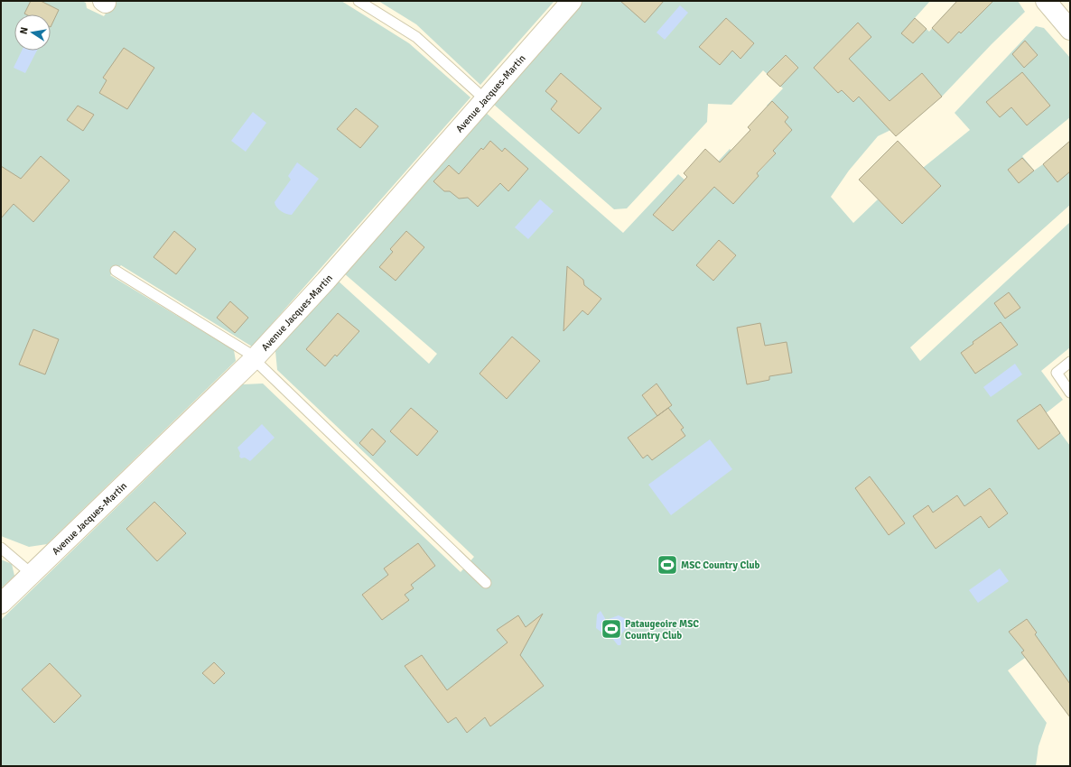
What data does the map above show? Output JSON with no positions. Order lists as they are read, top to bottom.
{
  "streets": {
    "street": ["Avenue Jacques-Martin"]
  },
  "places": {
    "sports": ["MSC Country Club", "Pataugeoire MSC Country Club"]
  },
  "north": "left"
}
